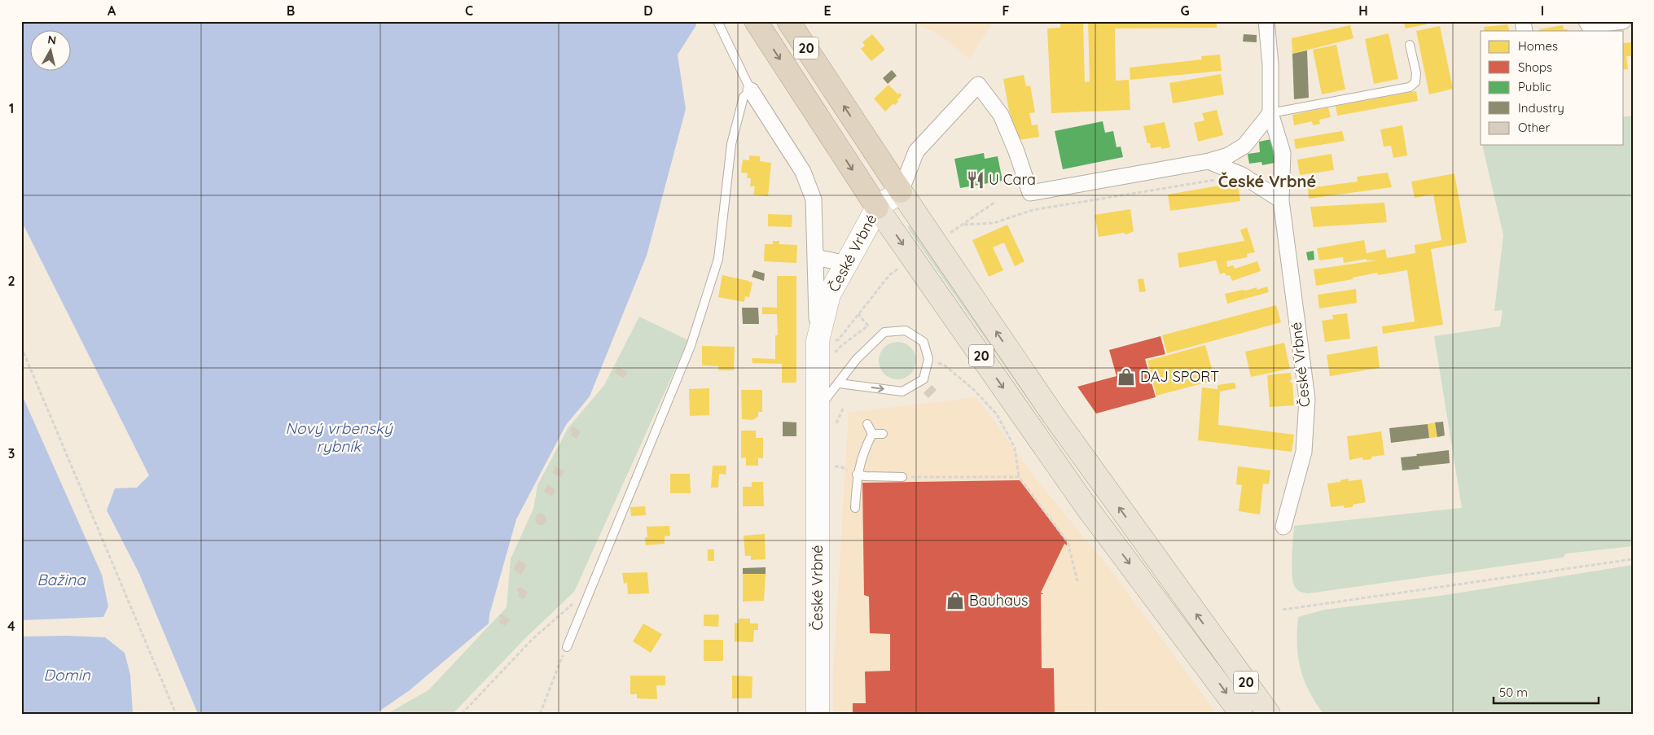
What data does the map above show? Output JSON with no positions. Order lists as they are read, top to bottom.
{
  "streets": {
    "highway": ["20"],
    "street": ["České Vrbné"]
  },
  "crossings": [
    ["20", "České Vrbné"]
  ],
  "districts": ["České Vrbné"],
  "water": ["Nový vrbenský rybník", "Bažina", "Domin"],
  "places": {
    "restaurant": ["U Cara"],
    "shop": ["DAJ SPORT", "Bauhaus"]
  },
  "legend": [
    "Homes",
    "Shops",
    "Public",
    "Industry",
    "Other"
  ],
  "scale_bar": "50 m",
  "north": "top",
  "grid": {
    "columns": [
      "A",
      "B",
      "C",
      "D",
      "E",
      "F",
      "G",
      "H",
      "I"
    ],
    "rows": [
      "1",
      "2",
      "3",
      "4"
    ]
  }
}
